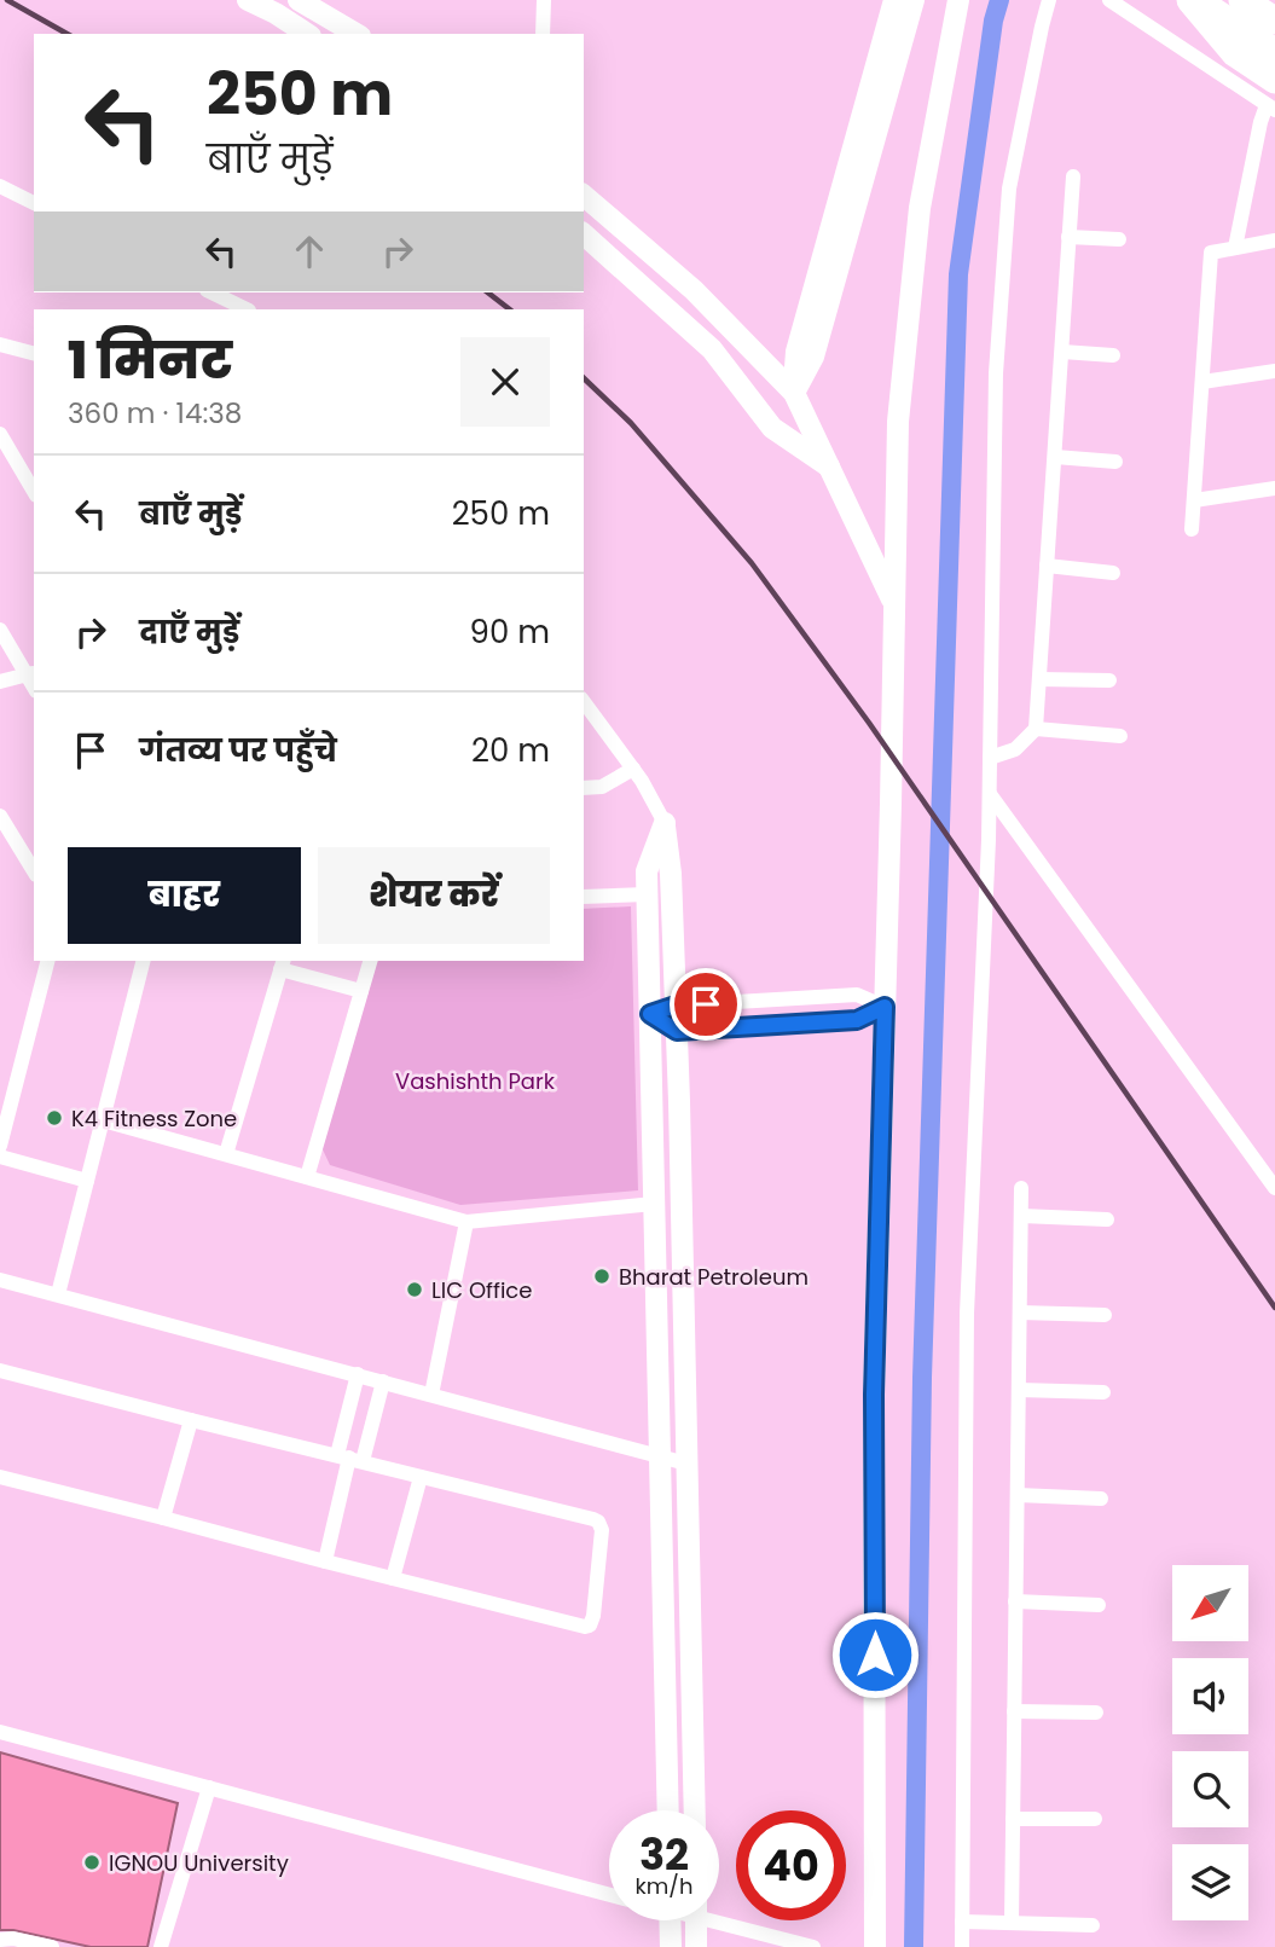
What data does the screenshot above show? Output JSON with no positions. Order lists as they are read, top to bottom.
{
  "parks": ["Vashishth Park"],
  "places": [
    "K4 Fitness Zone",
    "Bharat Petroleum",
    "LIC Office",
    "IGNOU University"
  ],
  "north": "bottom left",
  "page": {
    "turn": ["250 m", "बाएँ मुड़ें"],
    "heading": ["1 मिनट", "360 m · 14:38"],
    "list": [
      {
        "name": "बाएँ मुड़ें",
        "value": "250 m"
      },
      {
        "name": "दाएँ मुड़ें",
        "value": "90 m"
      },
      {
        "name": "गंतव्य पर पहुँचे",
        "value": "20 m"
      }
    ],
    "buttons": ["बाहर", "शेयर करें"],
    "speed": "32 km/h",
    "limit": "40"
  }
}
